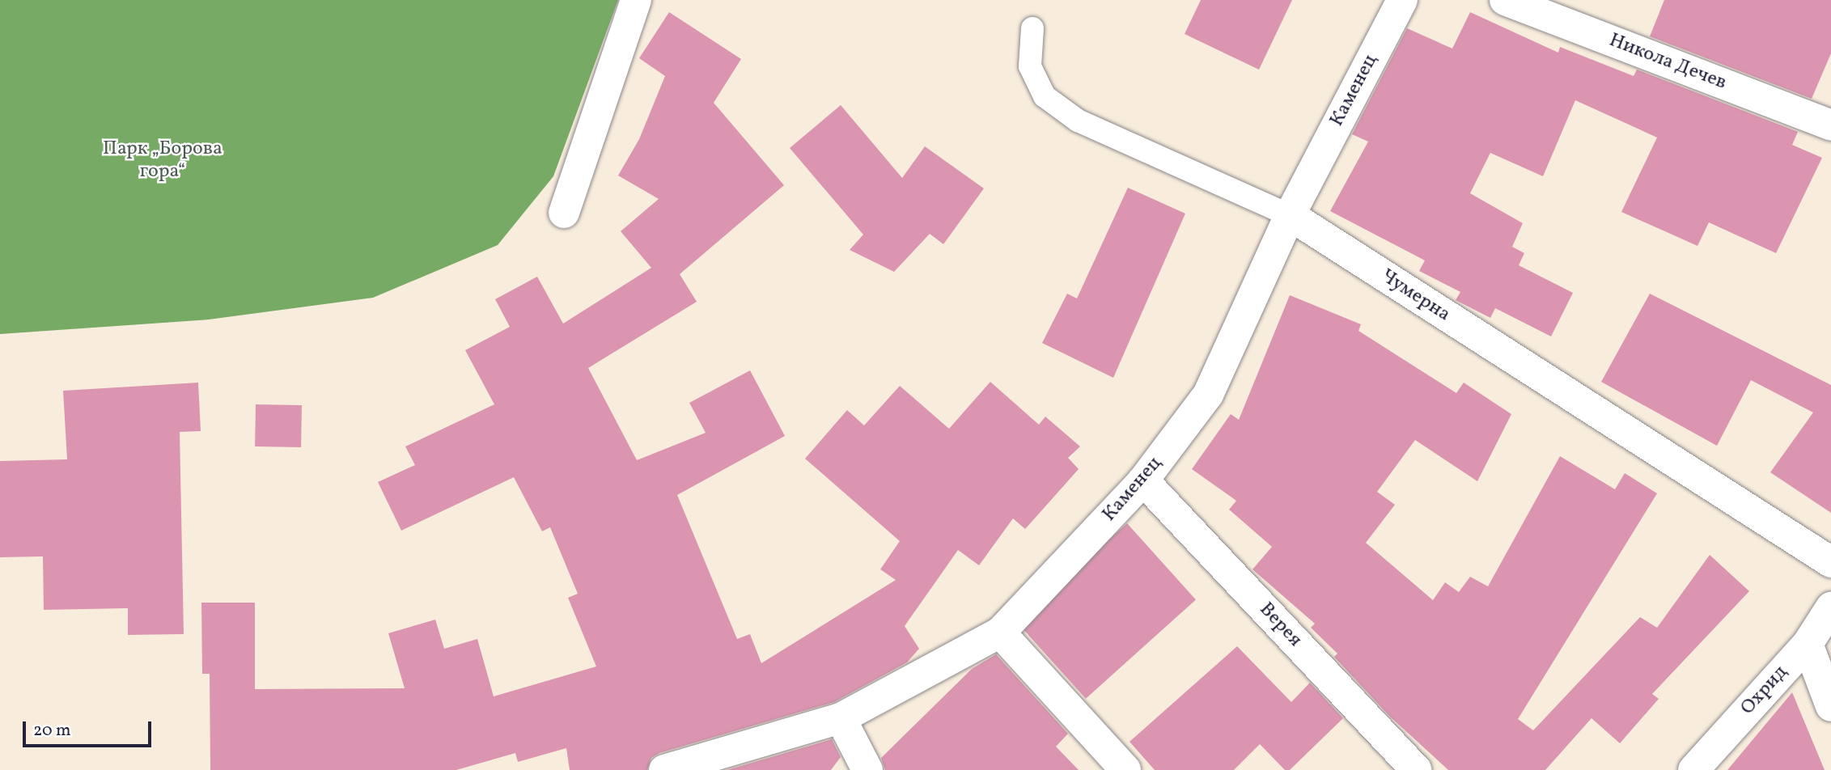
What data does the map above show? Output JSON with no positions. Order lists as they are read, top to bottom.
{
  "streets": {
    "street": [
      "Никола Дечев",
      "Каменец",
      "Чумерна",
      "Верея",
      "Охрид"
    ]
  },
  "crossings": [
    ["Каменец", "Чумерна"],
    ["Каменец", "Верея"]
  ],
  "parks": ["Парк „Борова гора“"],
  "scale_bar": "20 m"
}
